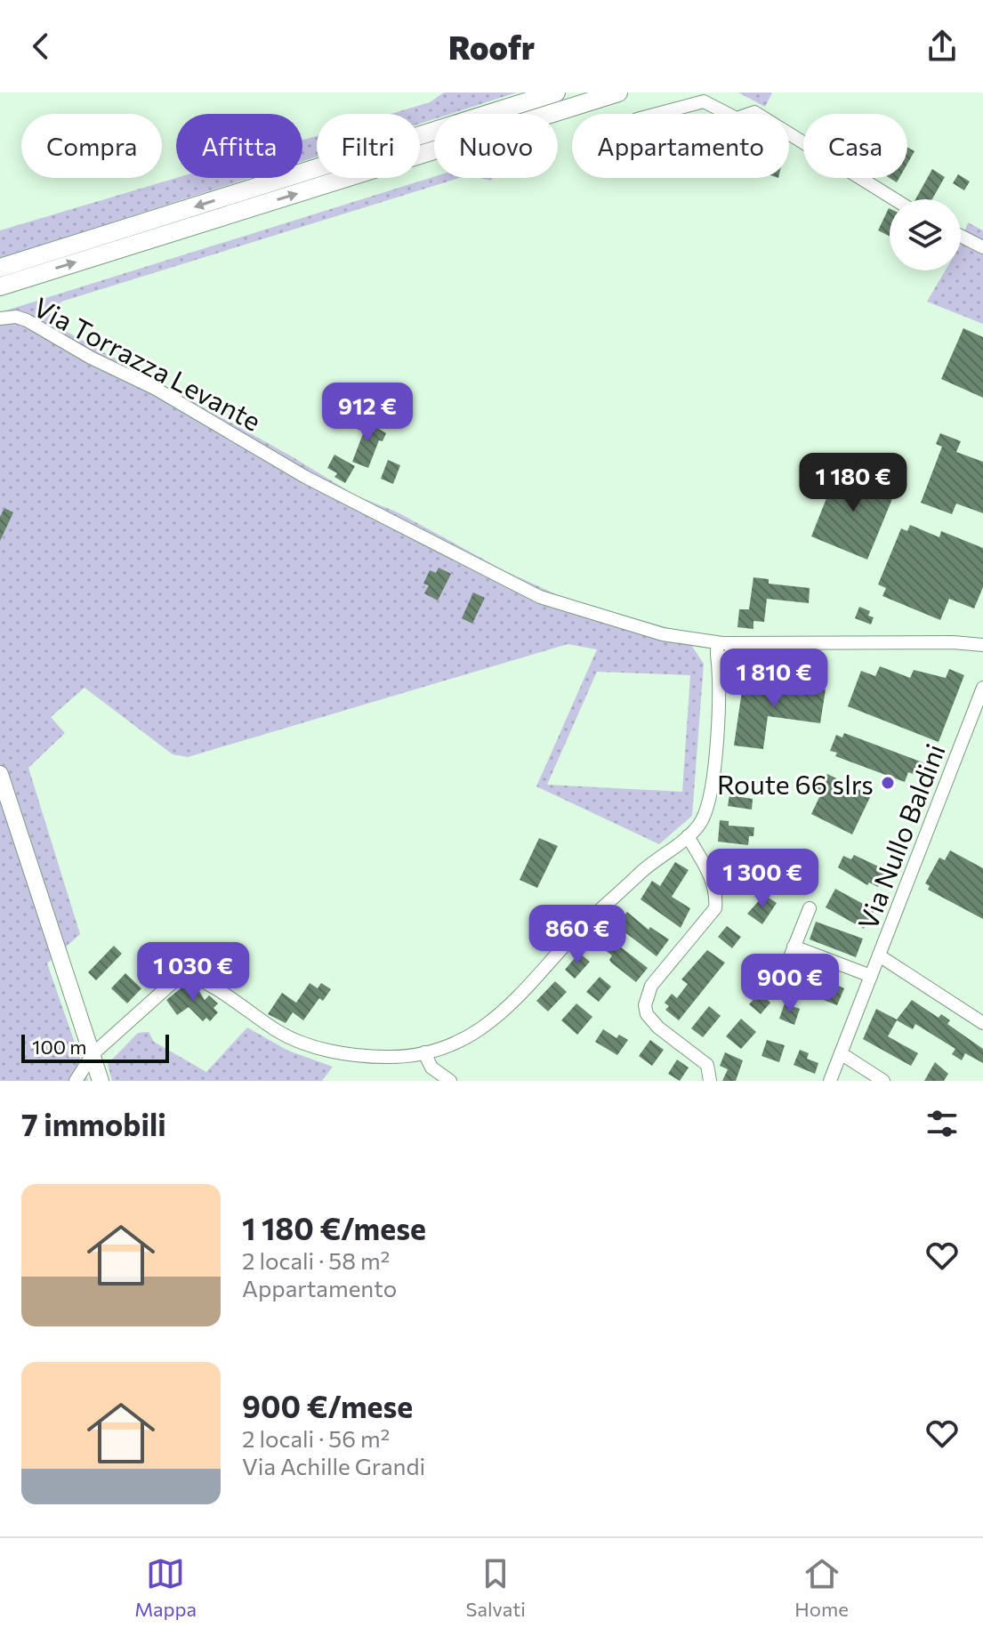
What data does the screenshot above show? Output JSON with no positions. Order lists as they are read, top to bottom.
{
  "streets": {
    "street": ["Via Torrazza Levante", "Via Nullo Baldini"]
  },
  "places": ["Route 66 slrs"],
  "scale_bar": "100 m",
  "page": {
    "header": "Roofr",
    "chip": [
      "Compra",
      "Affitta",
      "Filtri",
      "Nuovo",
      "Appartamento",
      "Casa"
    ],
    "price": [
      "912 €",
      "1 180 €",
      "1 810 €",
      "1 300 €",
      "860 €",
      "1 030 €",
      "900 €"
    ],
    "scale": "100 m",
    "heading": "7 immobili",
    "list": [
      {
        "name": "1 180 €/mese",
        "note": "2 locali · 58 m² · Appartamento"
      },
      {
        "name": "900 €/mese",
        "note": "2 locali · 56 m² · Via Achille Grandi"
      }
    ],
    "tabs": ["Mappa", "Salvati", "Home"]
  }
}
